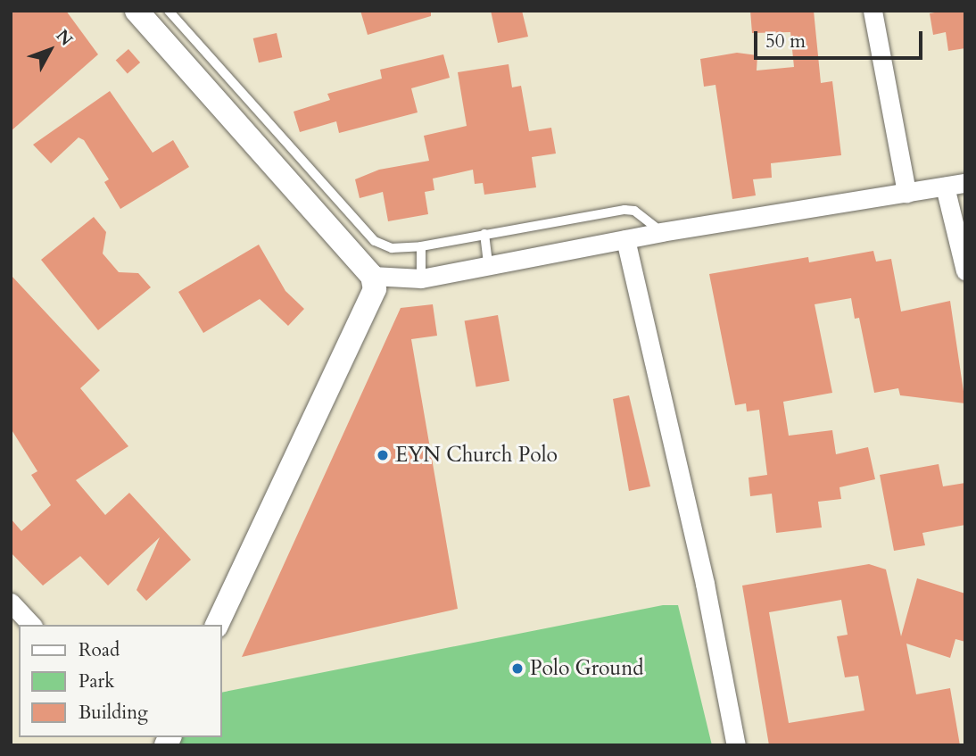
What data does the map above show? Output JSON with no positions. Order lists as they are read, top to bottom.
{
  "places": ["EYN Church Polo", "Polo Ground"],
  "legend": ["Road", "Park", "Building"],
  "scale_bar": "50 m",
  "north": "top right"
}
